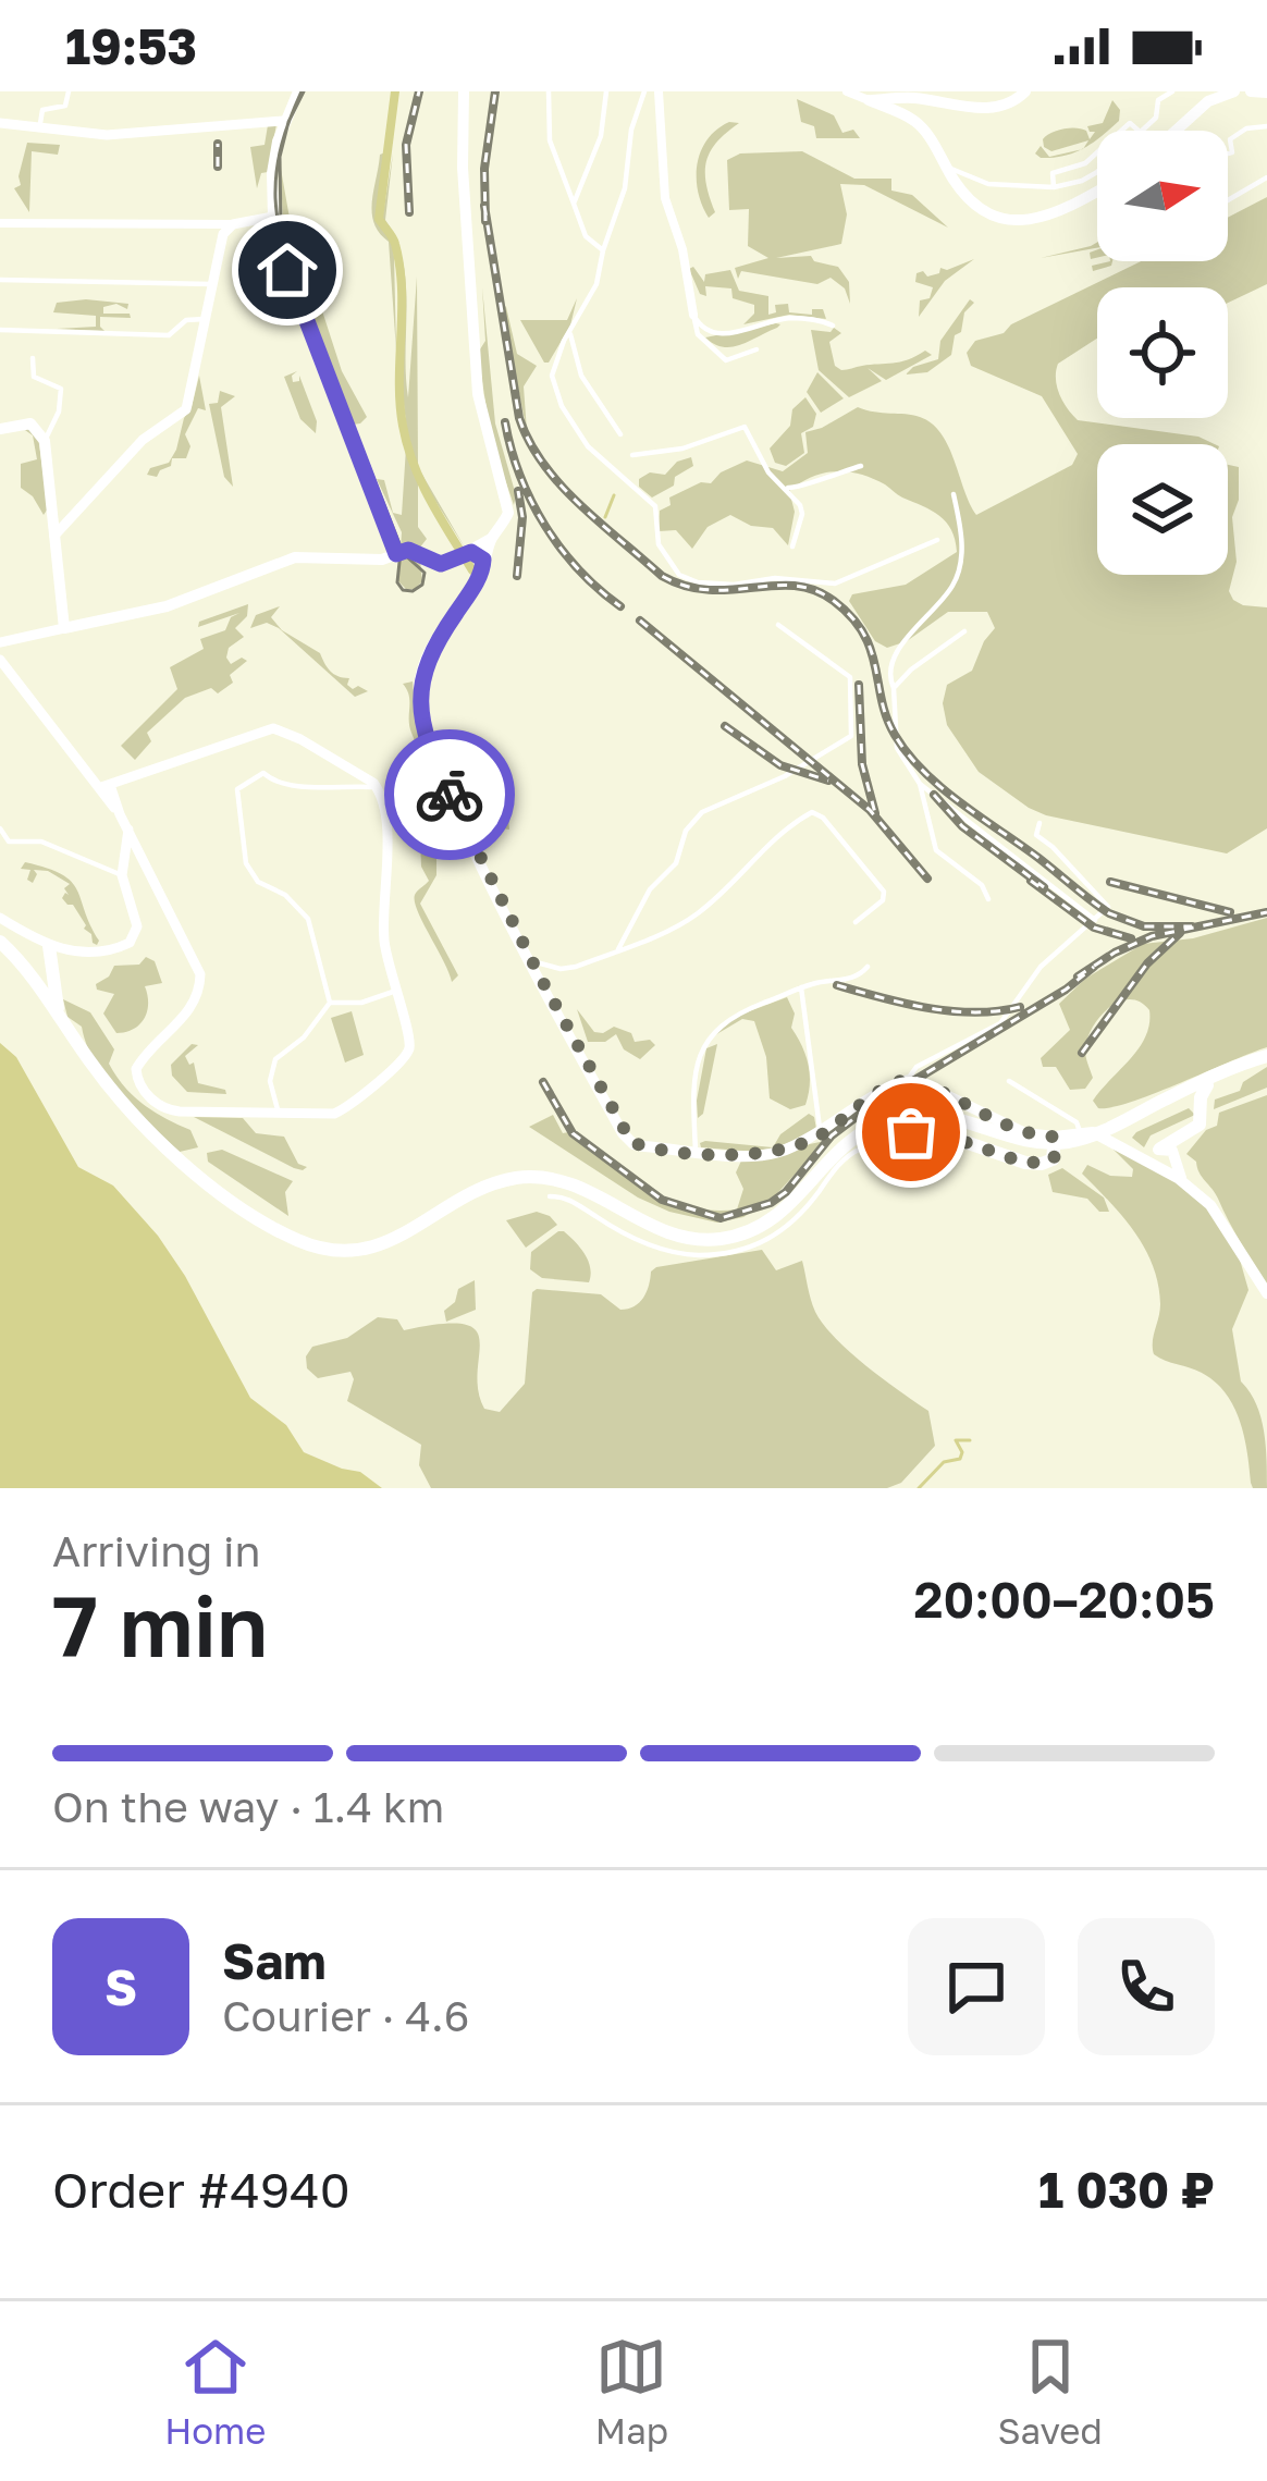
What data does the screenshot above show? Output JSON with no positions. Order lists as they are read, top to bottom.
{
  "north": "right",
  "page": {
    "status": "19:53",
    "heading": ["7 min", "Arriving in", "20:00–20:05"],
    "panel": [
      "Sam",
      "Courier · 4.6",
      "Order #4940",
      "1 030 ₽"
    ],
    "bar": "On the way · 1.4 km",
    "round": "S",
    "tabs": ["Home", "Map", "Saved"]
  }
}
